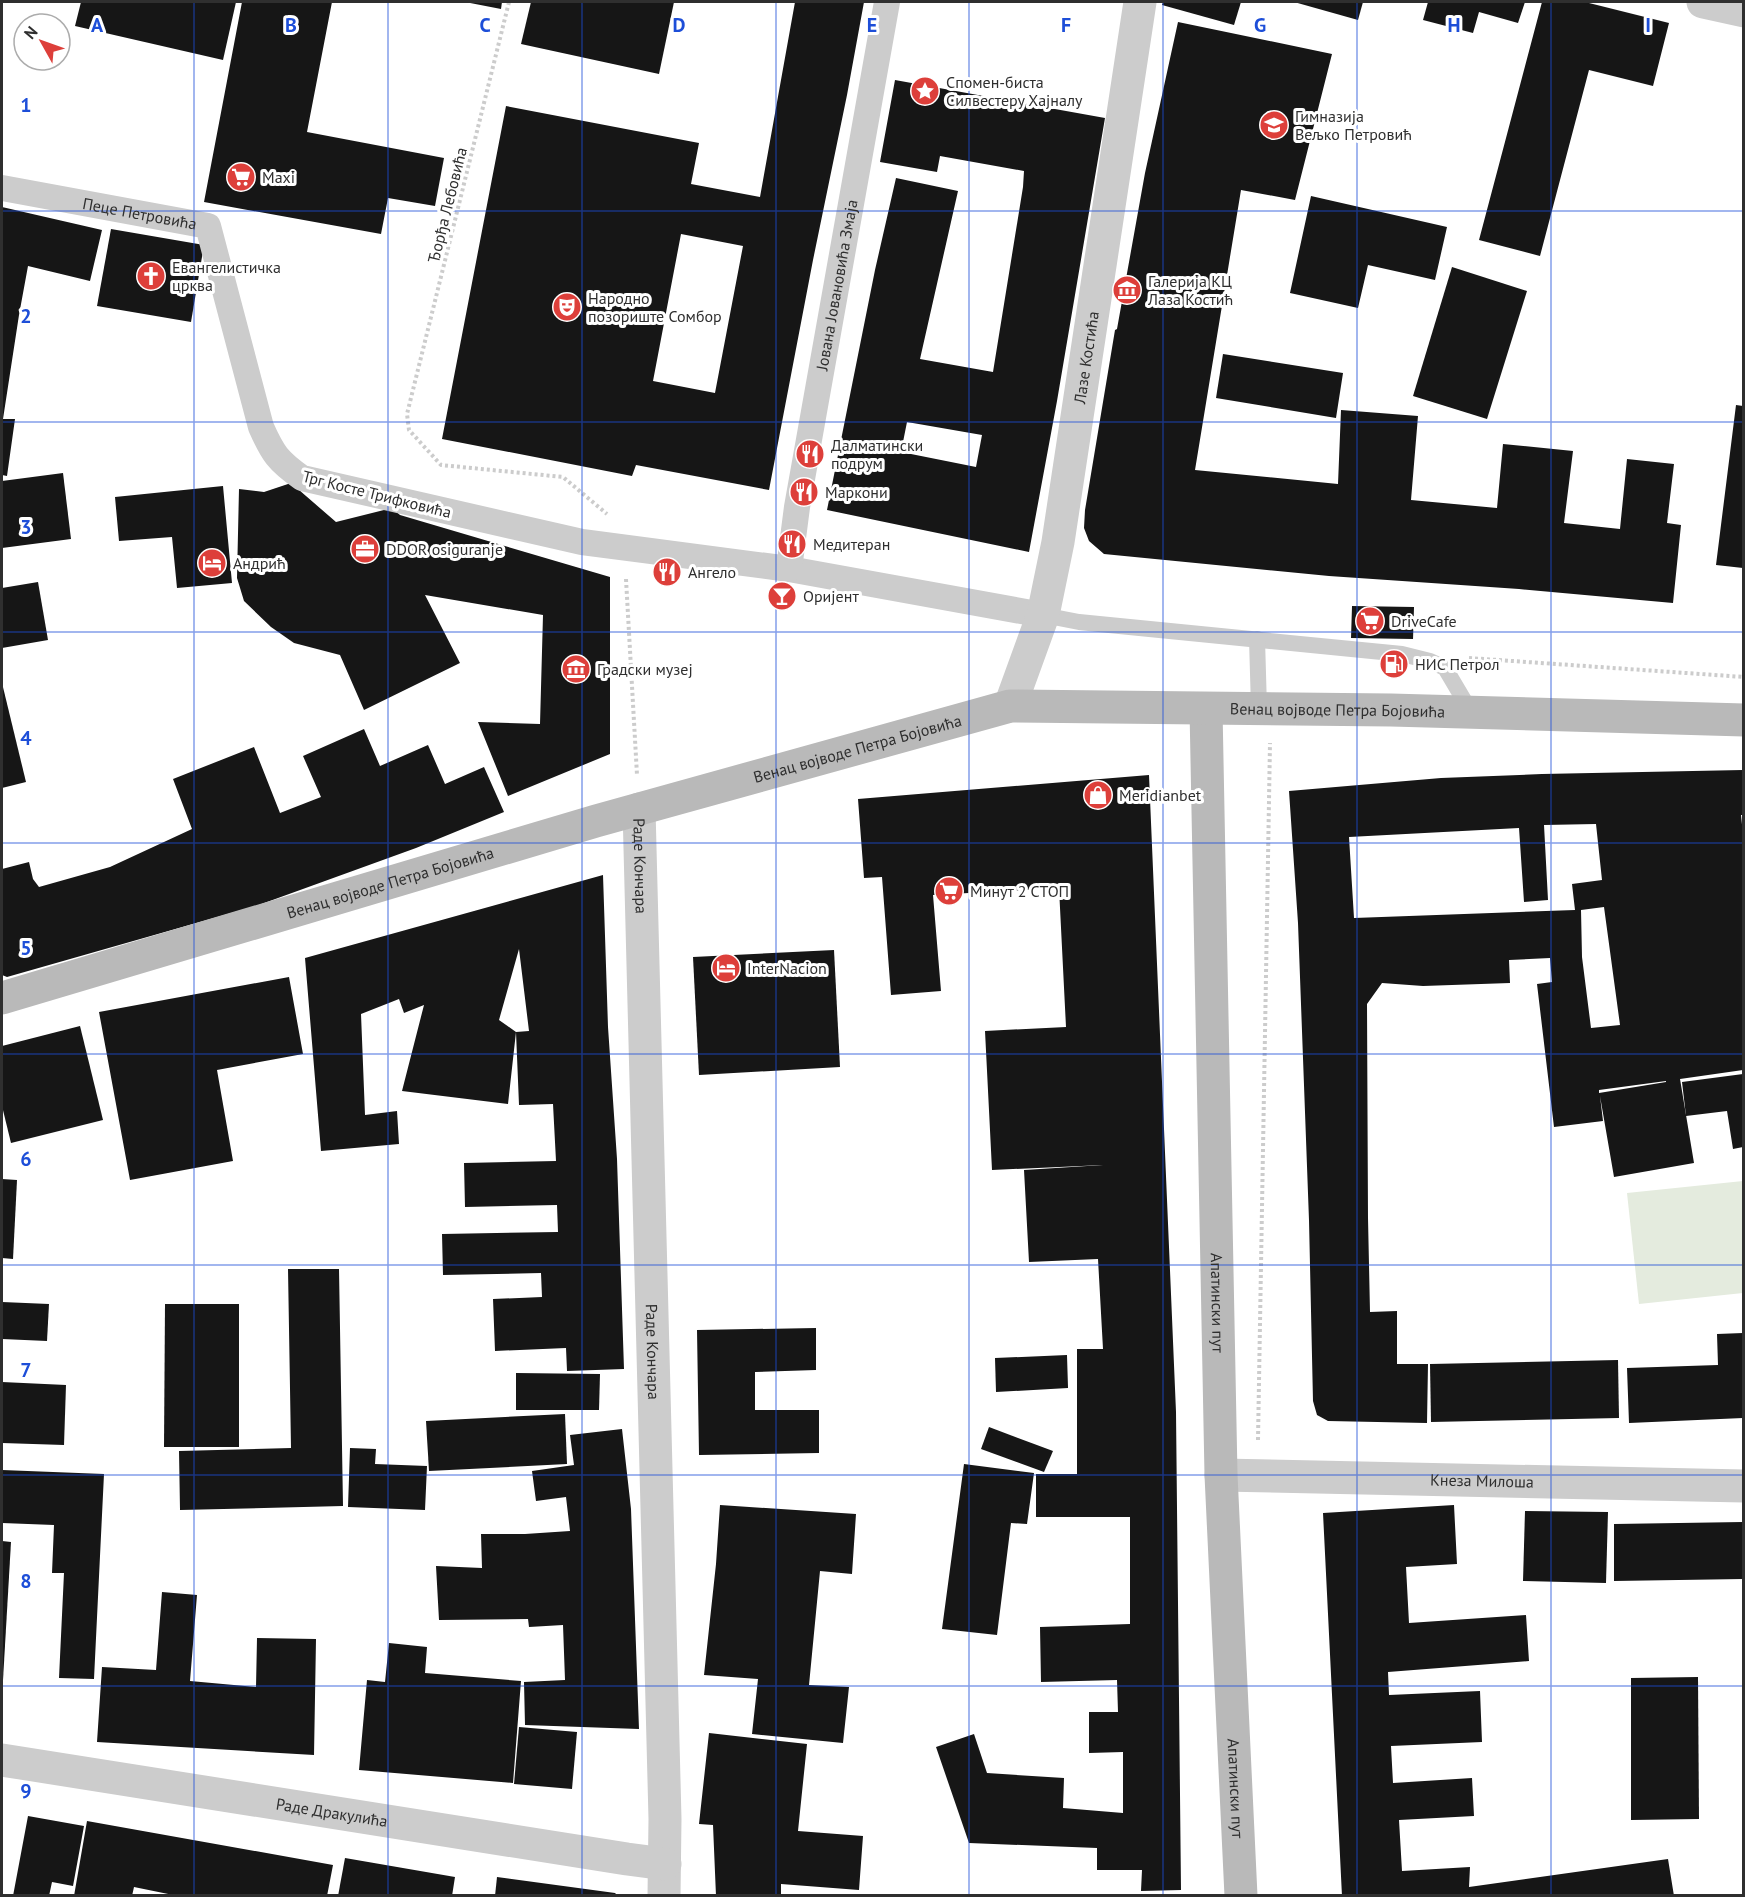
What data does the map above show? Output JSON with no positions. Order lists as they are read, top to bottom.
{
  "streets": {
    "main road": ["Венац војводе Петра Бојовића", "Апатински пут"],
    "street": [
      "Пеце Петровића",
      "Јована Јовановића Змаја",
      "Лазе Костића",
      "Трг Косте Трифковића",
      "Раде Кончара",
      "Кнеза Милоша",
      "Раде Дракулића"
    ],
    "path": ["Ђорђа Лебовића"]
  },
  "crossings": [
    ["Пеце Петровића", "Трг Косте Трифковића"],
    ["Јована Јовановића Змаја", "Трг Косте Трифковића"],
    ["Лазе Костића", "Трг Косте Трифковића"],
    ["Лазе Костића", "Венац војводе Петра Бојовића"],
    ["Венац војводе Петра Бојовића", "Раде Кончара"],
    ["Венац војводе Петра Бојовића", "Апатински пут"],
    ["Раде Кончара", "Раде Дракулића"],
    ["Апатински пут", "Кнеза Милоша"]
  ],
  "places": {
    "place": ["Спомен-биста Силвестеру Хајналу"],
    "school or university": ["Гимназија Вељко Петровић"],
    "supermarket": ["Maxi", "DriveCafe", "Минут 2 СТОП"],
    "church": ["Евангелистичка црква"],
    "museum": ["Галерија КЦ Лаза Костић", "Градски музеј"],
    "theatre": ["Народно позориште Сомбор"],
    "restaurant": [
      "Далматински подрум",
      "Маркони",
      "Медитеран",
      "Ангело"
    ],
    "office": ["DDOR osiguranje"],
    "hotel": ["Андрић", "InterNacion"],
    "bar": ["Оријент"],
    "fuel station": ["НИС Петрол"],
    "shop": ["Meridianbet"]
  },
  "north": "top left",
  "grid": {
    "columns": [
      "A",
      "B",
      "C",
      "D",
      "E",
      "F",
      "G",
      "H",
      "I"
    ],
    "rows": [
      "1",
      "2",
      "3",
      "4",
      "5",
      "6",
      "7",
      "8",
      "9"
    ]
  }
}
